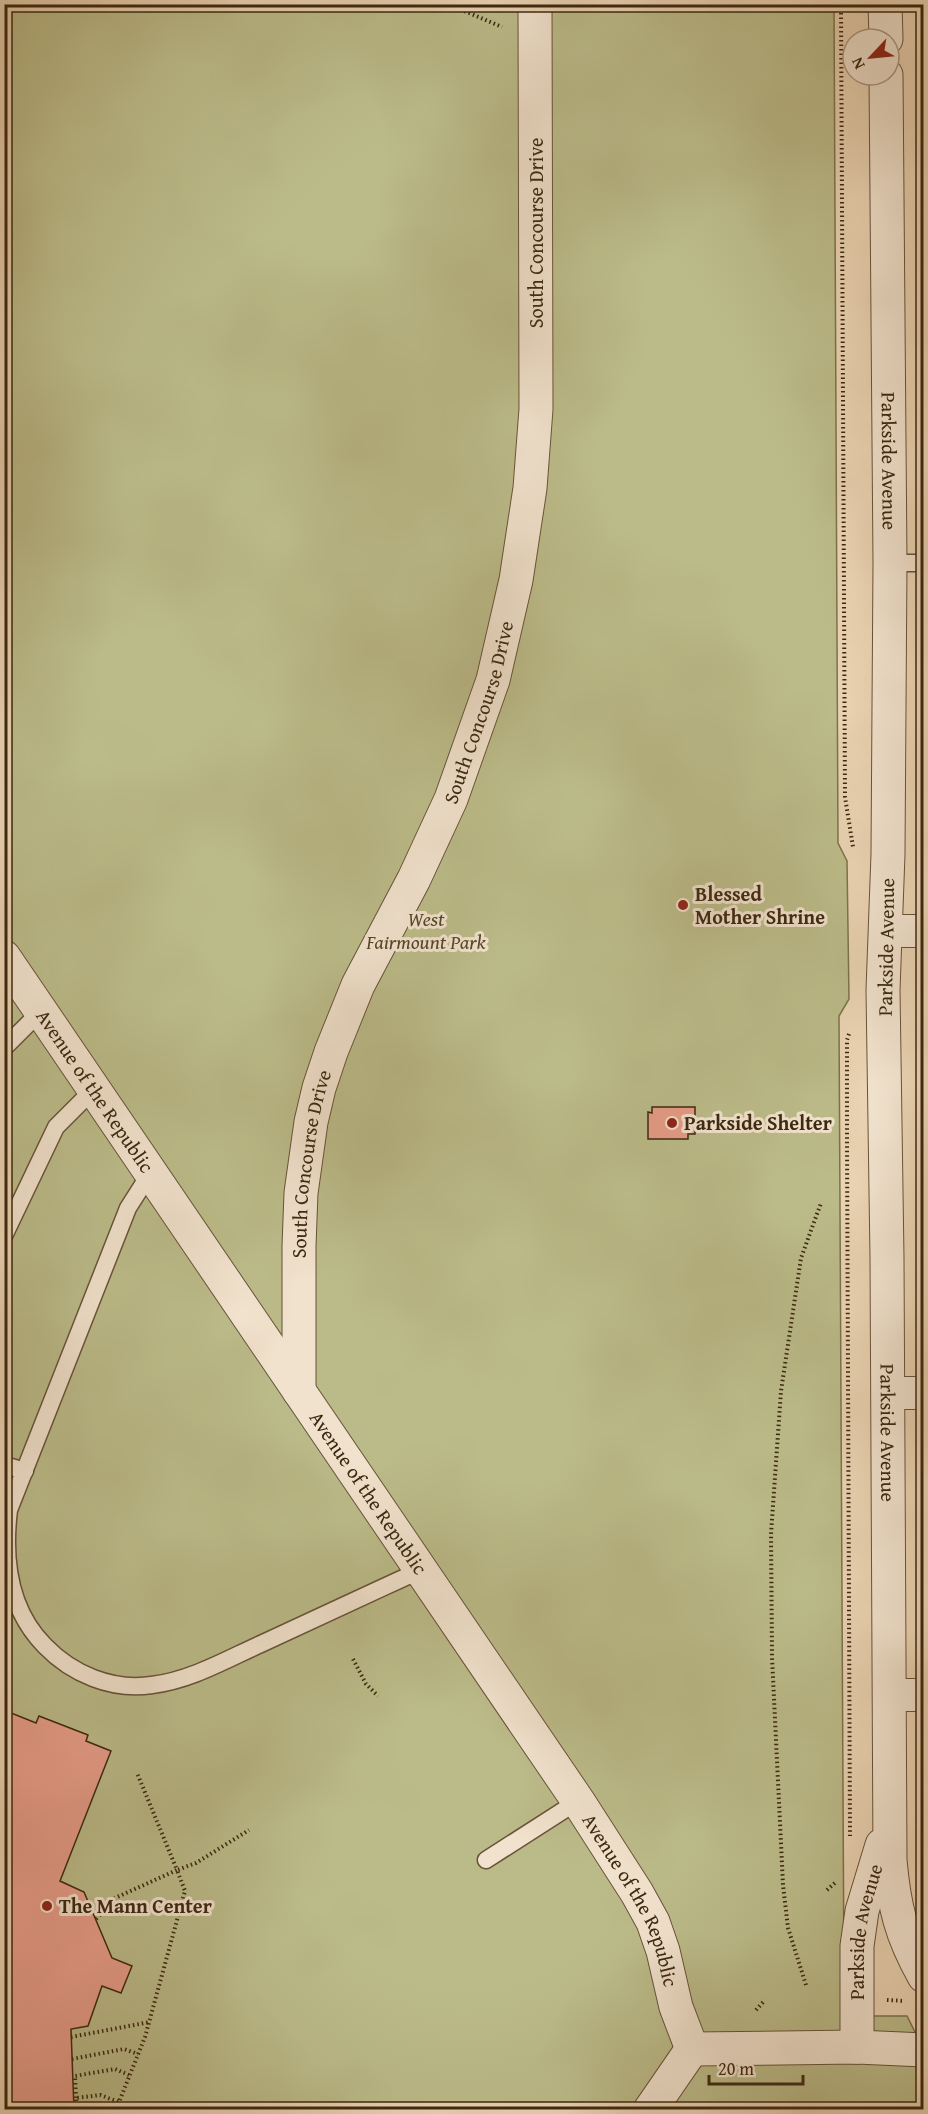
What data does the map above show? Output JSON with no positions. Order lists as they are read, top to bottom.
{
  "streets": {
    "street": ["South Concourse Drive", "Parkside Avenue", "Avenue of the Republic"]
  },
  "crossings": [
    ["South Concourse Drive", "Avenue of the Republic"]
  ],
  "parks": ["West Fairmount Park"],
  "places": ["Blessed Mother Shrine", "Parkside Shelter", "The Mann Center"],
  "scale_bar": "20 m",
  "north": "bottom left"
}
